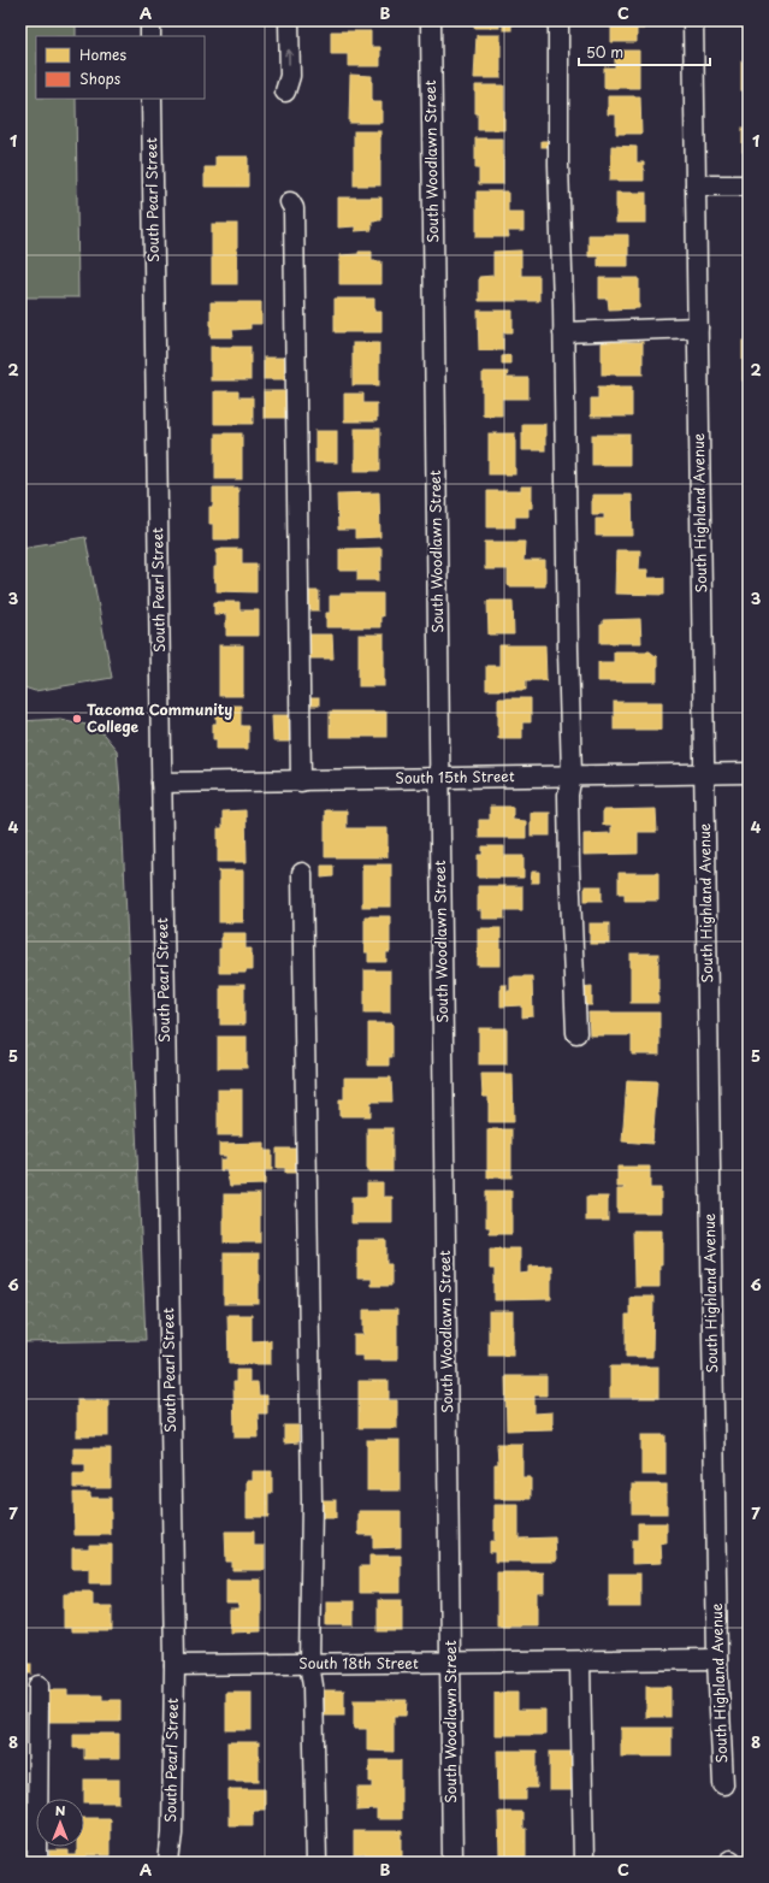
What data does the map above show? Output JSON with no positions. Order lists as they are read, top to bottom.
{
  "streets": {
    "street": [
      "South Woodlawn Street",
      "South Pearl Street",
      "South Highland Avenue",
      "South 15th Street",
      "South 18th Street"
    ]
  },
  "crossings": [
    ["South Woodlawn Street", "South 15th Street"],
    ["South Woodlawn Street", "South 18th Street"],
    ["South Pearl Street", "South 15th Street"],
    ["South Pearl Street", "South 18th Street"],
    ["South Highland Avenue", "South 15th Street"],
    ["South Highland Avenue", "South 18th Street"]
  ],
  "places": ["Tacoma Community College"],
  "legend": ["Homes", "Shops"],
  "scale_bar": "50 m",
  "north": "top",
  "grid": {
    "columns": ["A", "B", "C"],
    "rows": [
      "1",
      "2",
      "3",
      "4",
      "5",
      "6",
      "7",
      "8"
    ]
  }
}
